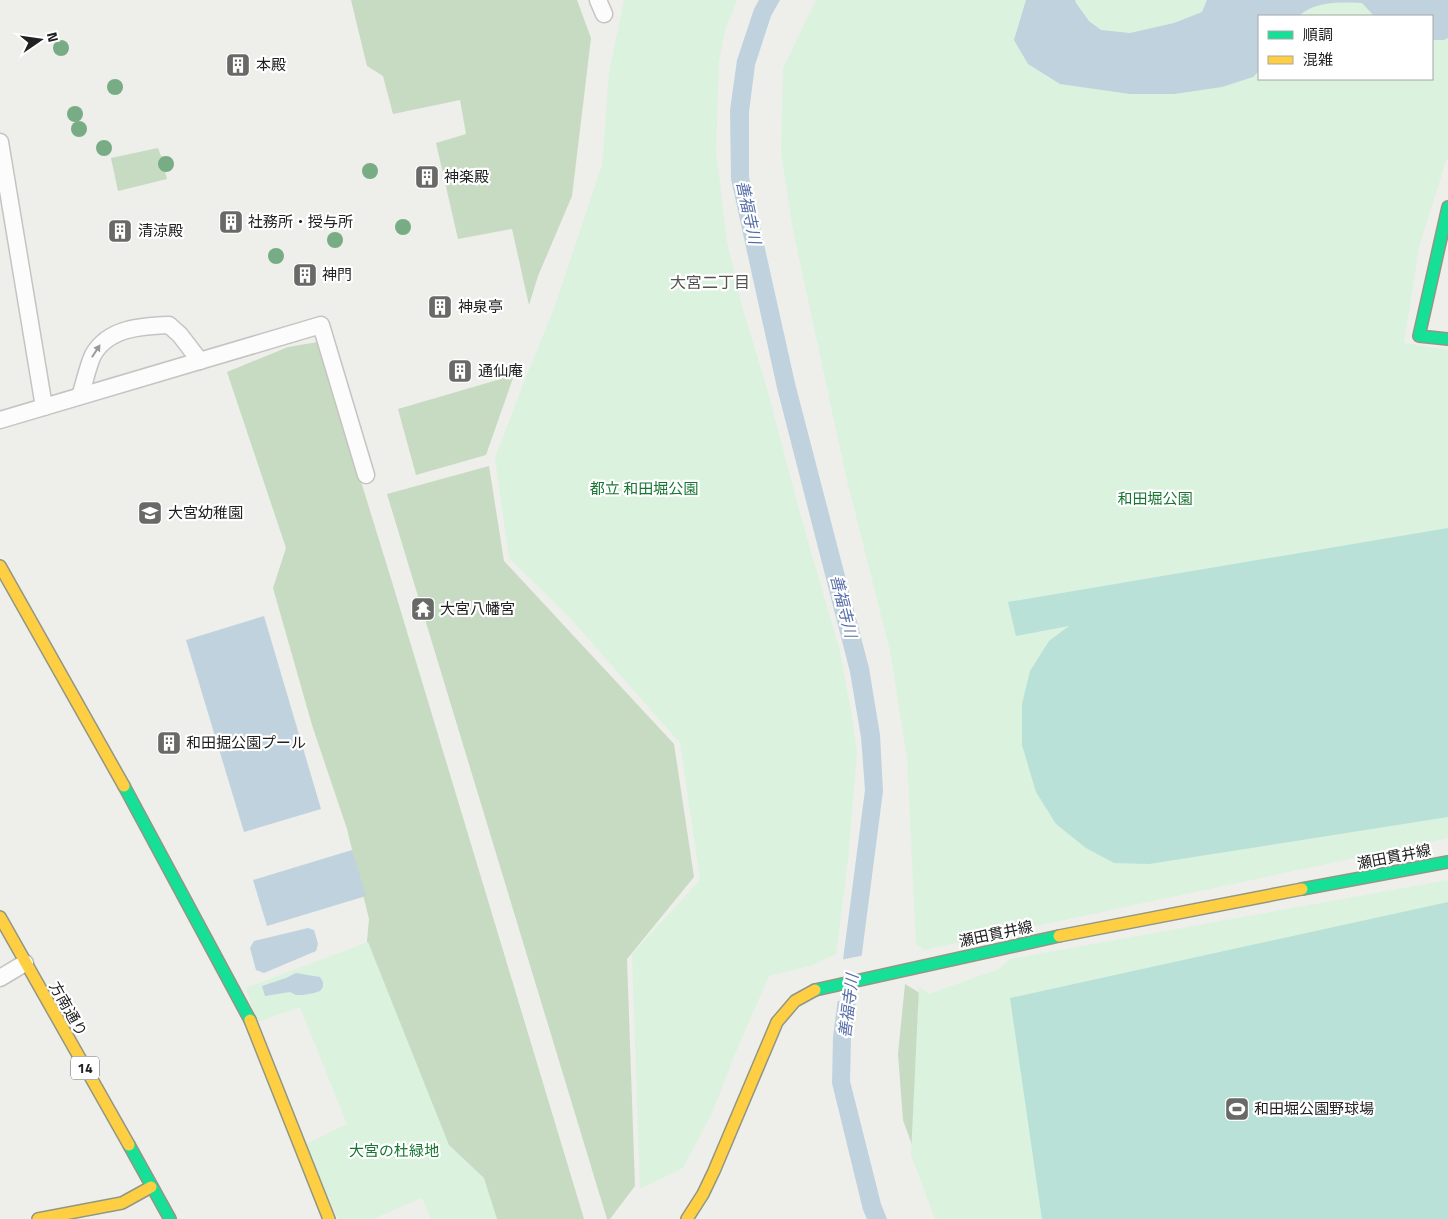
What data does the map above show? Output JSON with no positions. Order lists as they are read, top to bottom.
{
  "streets": {
    "main road": ["瀬田貫井線", "方南通り", "14"]
  },
  "districts": ["大宮二丁目"],
  "water": ["善福寺川"],
  "parks": ["都立 和田堀公園", "和田堀公園", "大宮の杜緑地"],
  "places": {
    "building": [
      "本殿",
      "神楽殿",
      "社務所・授与所",
      "清涼殿",
      "神門",
      "神泉亭",
      "通仙庵",
      "和田掘公園プール"
    ],
    "school or university": ["大宮幼稚園"],
    "temple": ["大宮八幡宮"],
    "sports": ["和田堀公園野球場"]
  },
  "legend": ["順調", "混雑"],
  "north": "right"
}
